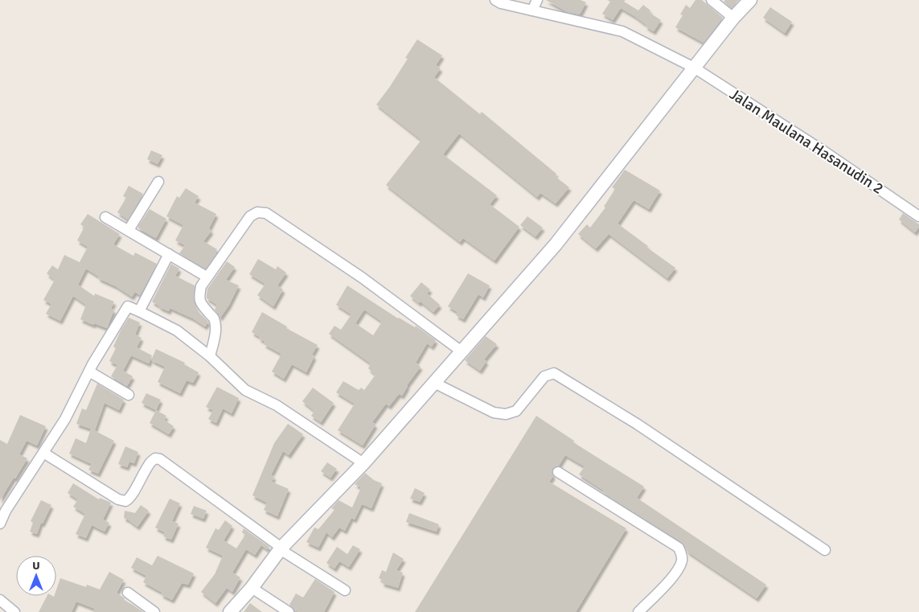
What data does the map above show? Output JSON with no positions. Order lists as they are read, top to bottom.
{
  "streets": {
    "street": ["Jalan Maulana Hasanudin 2"]
  },
  "north": "top"
}
